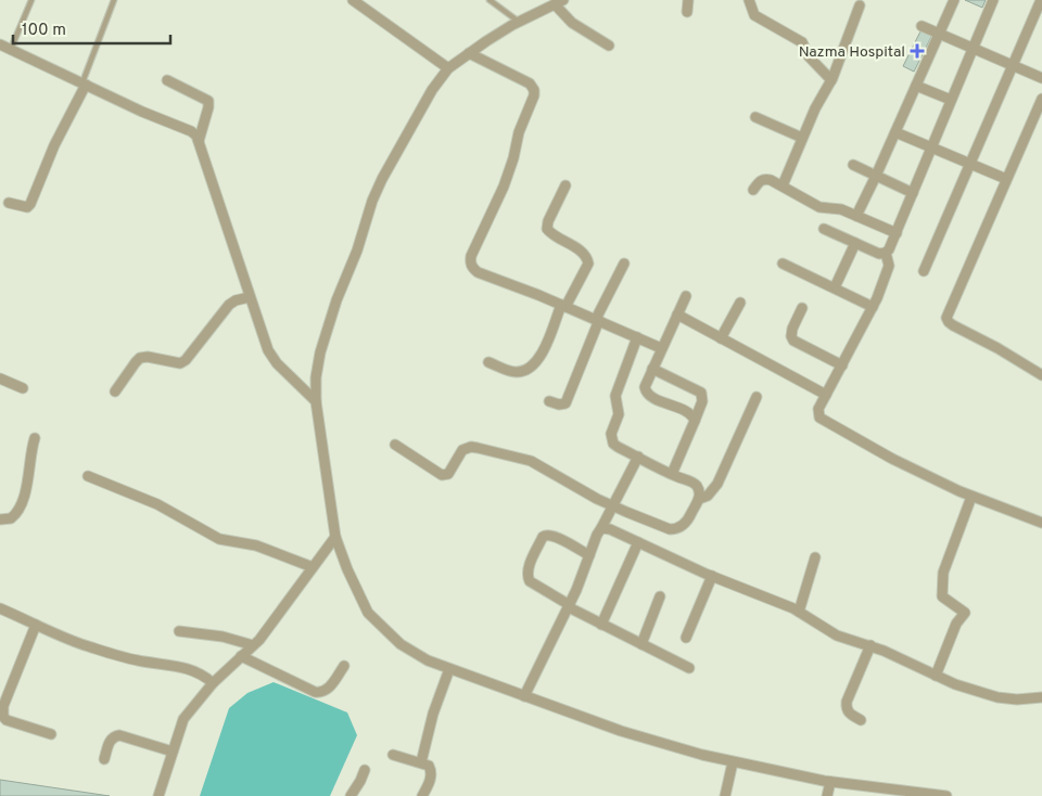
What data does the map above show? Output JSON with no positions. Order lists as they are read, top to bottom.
{
  "places": {
    "health": ["Nazma Hospital"]
  },
  "scale_bar": "100 m"
}
